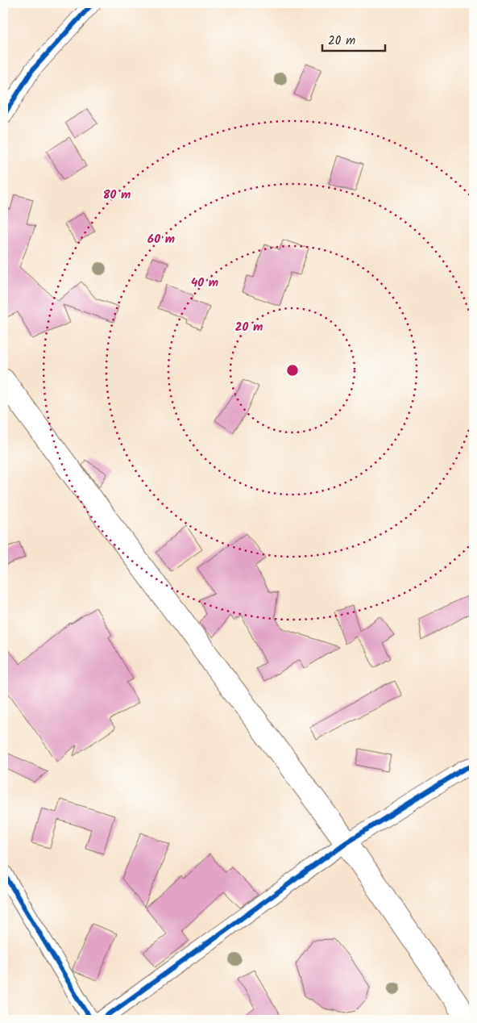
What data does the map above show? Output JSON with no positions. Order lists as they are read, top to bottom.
{
  "scale_bar": "20 m",
  "rings": [
    "80 m",
    "60 m",
    "40 m",
    "20 m"
  ]
}
